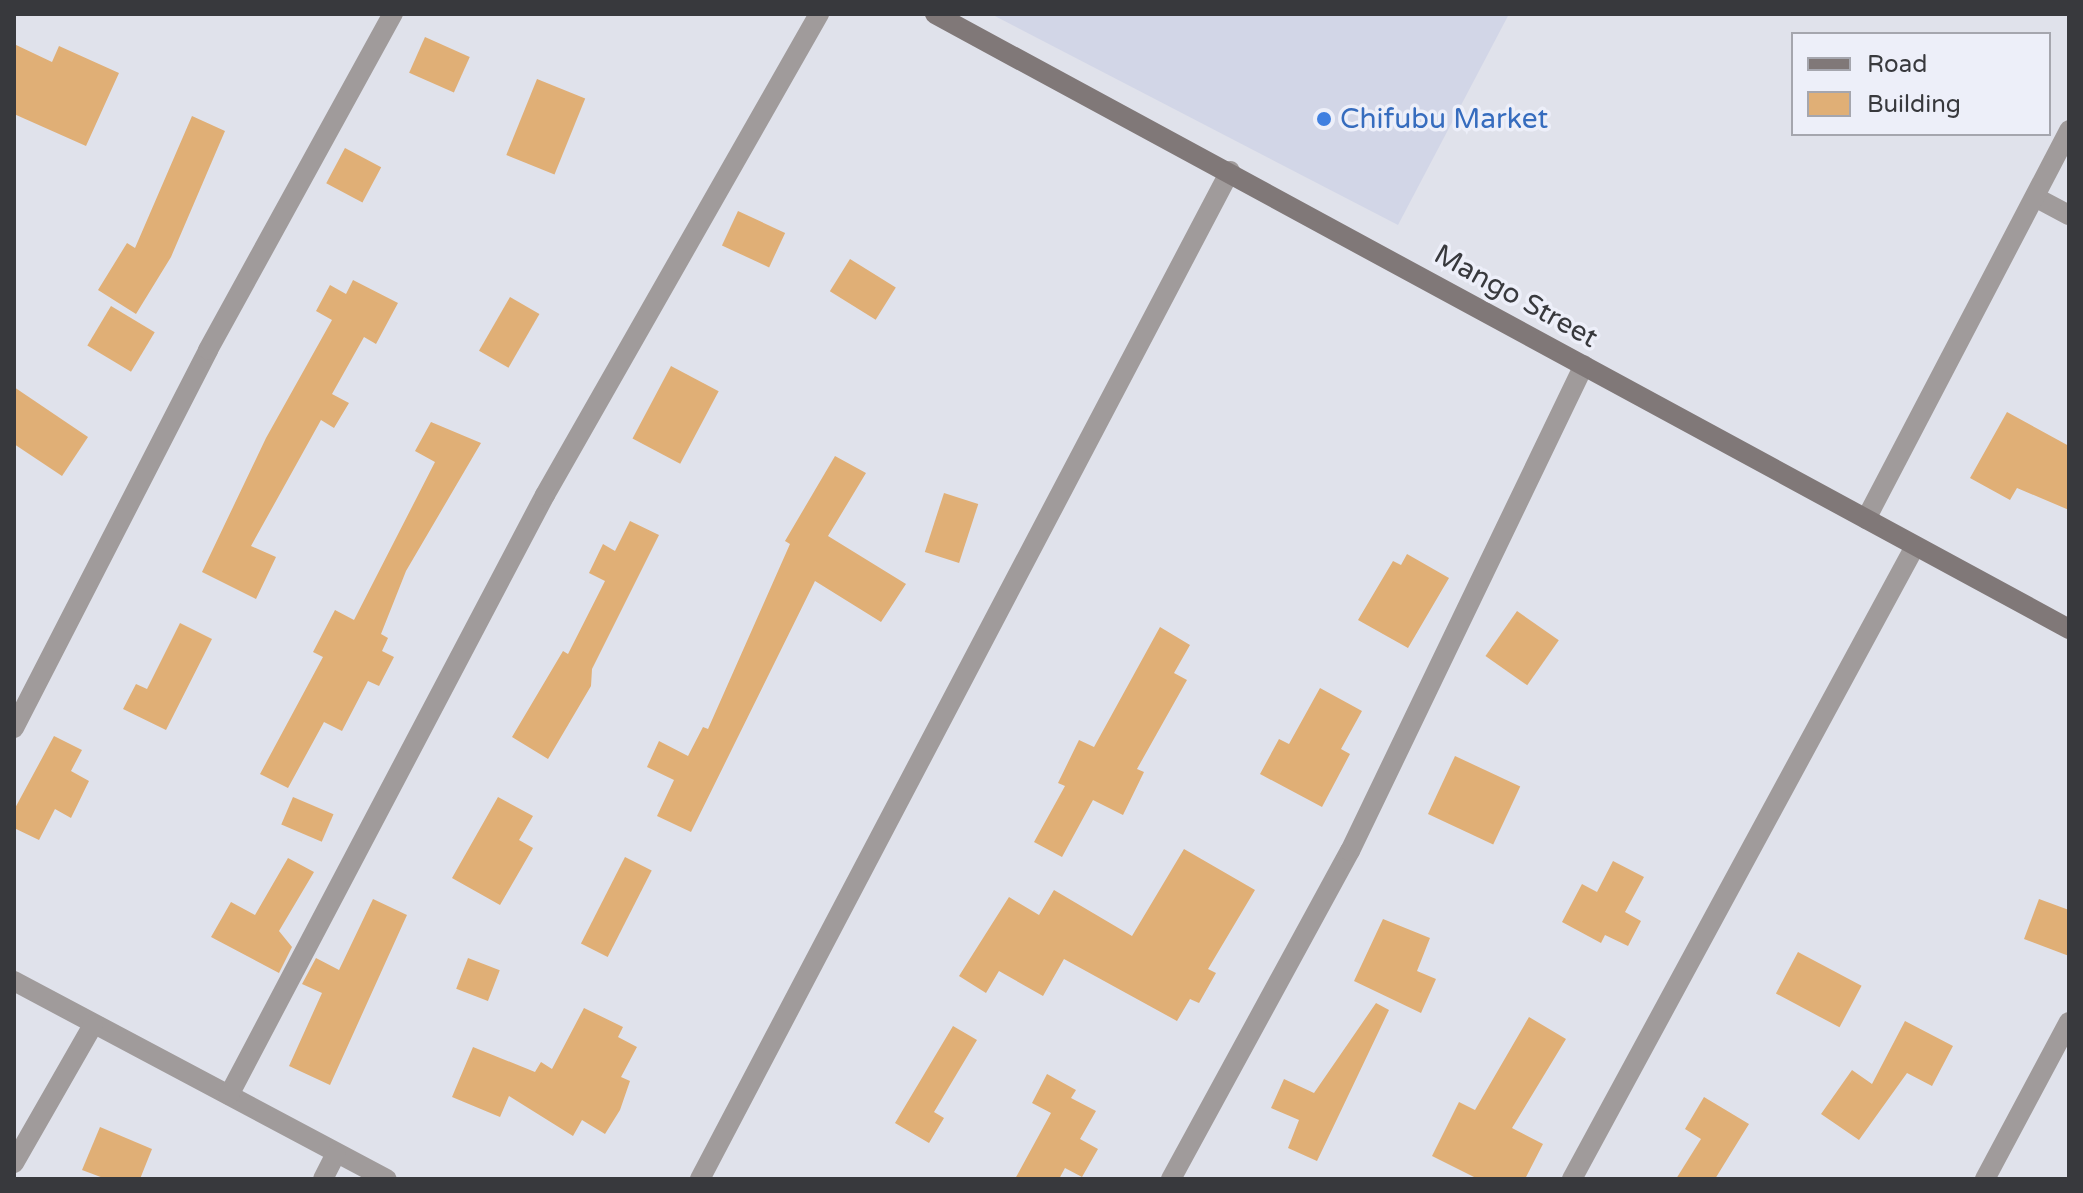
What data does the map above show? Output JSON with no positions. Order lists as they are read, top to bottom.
{
  "streets": {
    "main road": ["Mango Street"]
  },
  "places": ["Chifubu Market"],
  "legend": ["Road", "Building"]
}
